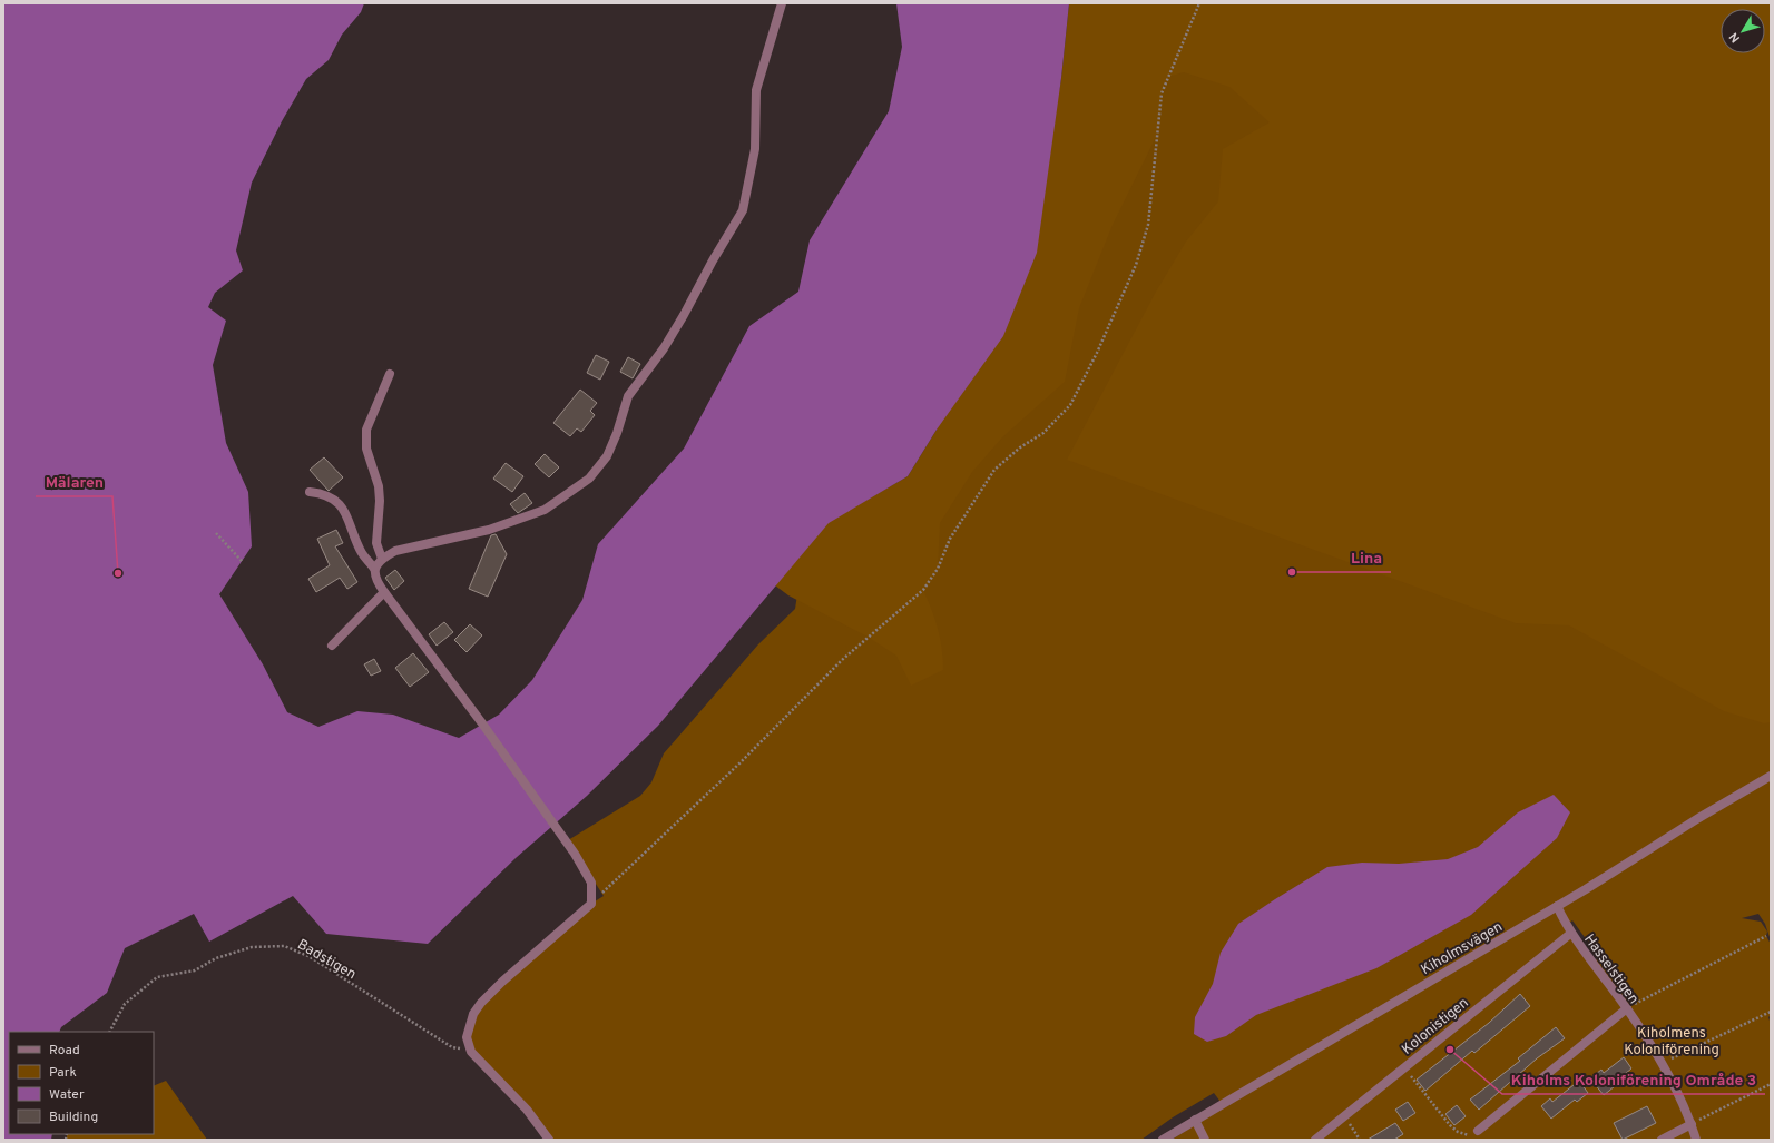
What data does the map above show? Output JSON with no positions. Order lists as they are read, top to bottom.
{
  "streets": {
    "street": ["Kiholmsvägen", "Hasselstigen", "Kolonistigen"],
    "path": ["Badstigen"]
  },
  "crossings": [
    ["Kiholmsvägen", "Hasselstigen"],
    ["Hasselstigen", "Kolonistigen"]
  ],
  "parks": ["Kiholmens Koloniförening"],
  "places": ["Lina", "Mälaren", "Kiholms Koloniförening Område 3"],
  "legend": [
    "Road",
    "Park",
    "Water",
    "Building"
  ],
  "north": "bottom left"
}
